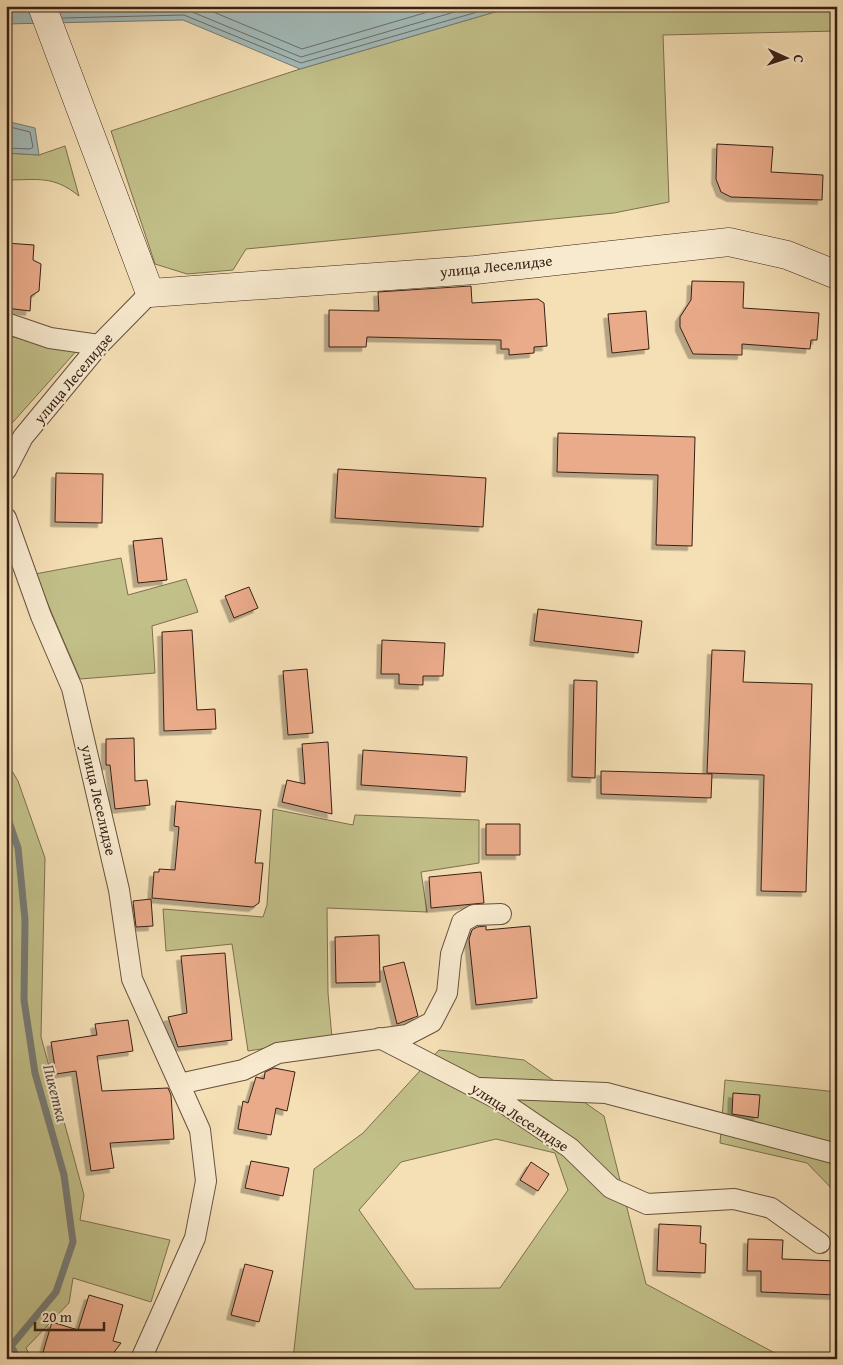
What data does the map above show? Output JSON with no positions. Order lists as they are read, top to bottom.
{
  "streets": {
    "street": ["улица Леселидзе"]
  },
  "water": ["Пикетка"],
  "scale_bar": "20 m",
  "north": "right"
}
